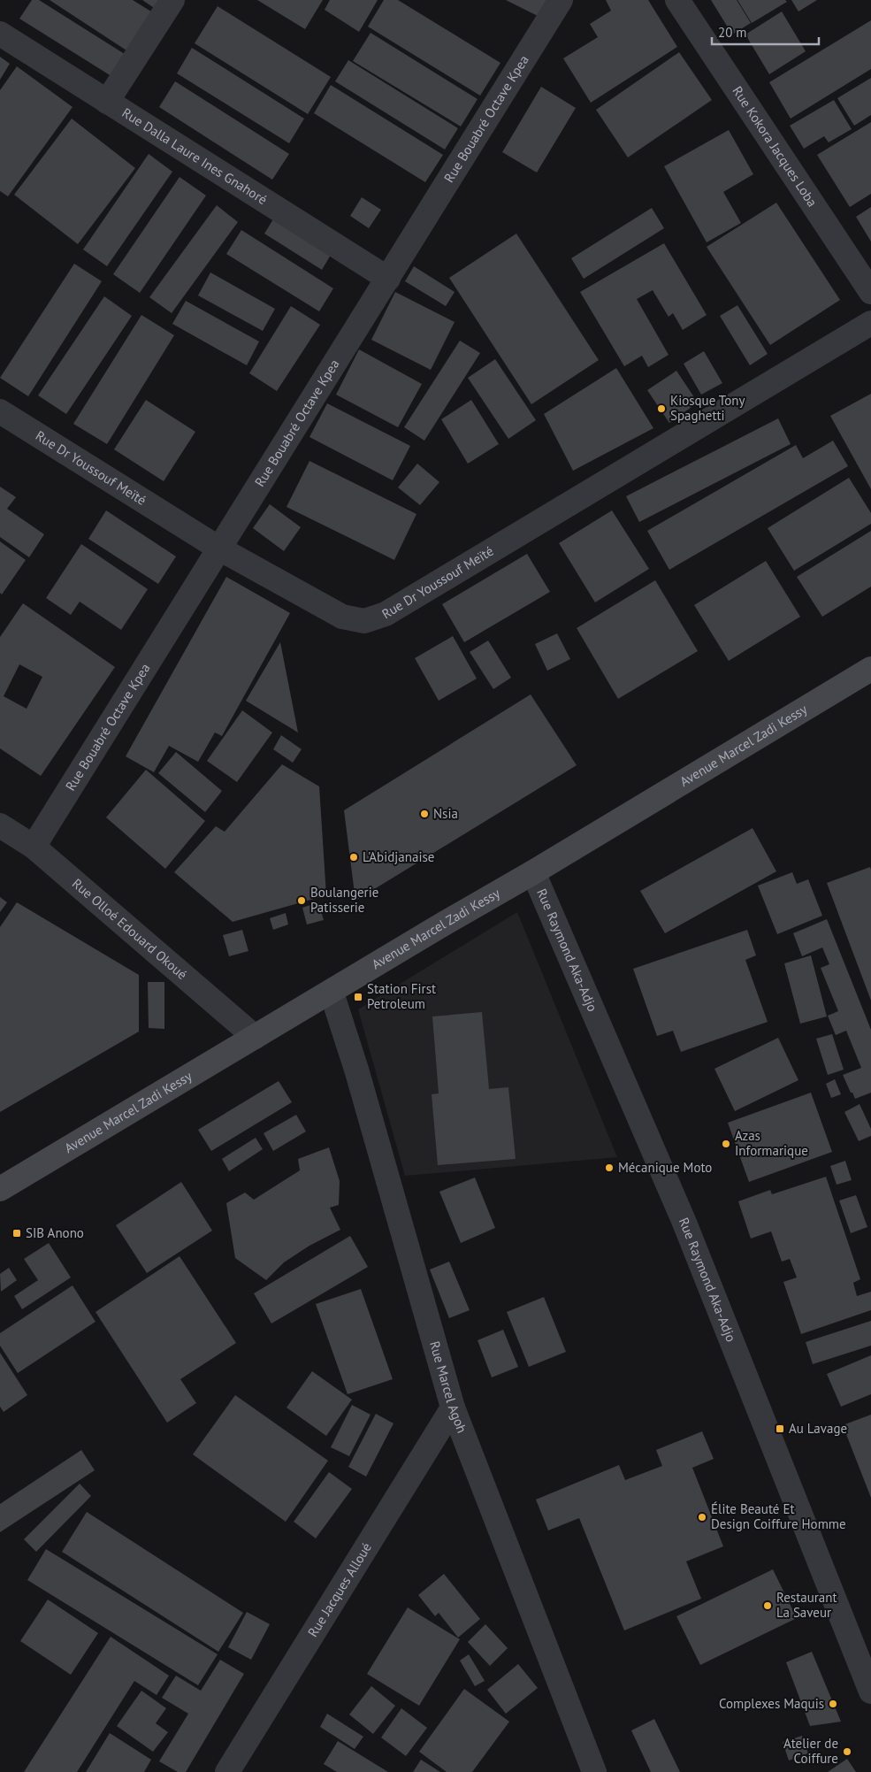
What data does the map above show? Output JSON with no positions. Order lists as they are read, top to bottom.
{
  "streets": {
    "street": [
      "Rue Bouabré Octave Kpea",
      "Rue Kokora Jacques Loba",
      "Rue Dalla Laure Ines Gnahoré",
      "Rue Dr Youssouf Meïté",
      "Avenue Marcel Zadi Kessy",
      "Rue Olloé Edouard Okoué",
      "Rue Raymond Aka-Adjo",
      "Rue Marcel Agoh",
      "Rue Jacques Alloué"
    ]
  },
  "crossings": [
    ["Rue Bouabré Octave Kpea", "Rue Dalla Laure Ines Gnahoré"],
    ["Rue Bouabré Octave Kpea", "Rue Dr Youssouf Meïté"],
    ["Rue Bouabré Octave Kpea", "Rue Olloé Edouard Okoué"],
    ["Avenue Marcel Zadi Kessy", "Rue Olloé Edouard Okoué"],
    ["Avenue Marcel Zadi Kessy", "Rue Raymond Aka-Adjo"],
    ["Avenue Marcel Zadi Kessy", "Rue Marcel Agoh"],
    ["Rue Marcel Agoh", "Rue Jacques Alloué"]
  ],
  "places": {
    "other": [
      "Kiosque Tony Spaghetti",
      "Nsia",
      "L'Abidjanaise",
      "Boulangerie Patisserie",
      "Azas Informarique",
      "Mécanique Moto",
      "Élite Beauté Et Design Coiffure Homme",
      "Restaurant La Saveur",
      "Complexes Maquis",
      "Atelier de Coiffure"
    ],
    "transit": ["Station First Petroleum", "SIB Anono", "Au Lavage"]
  },
  "scale_bar": "20 m"
}
